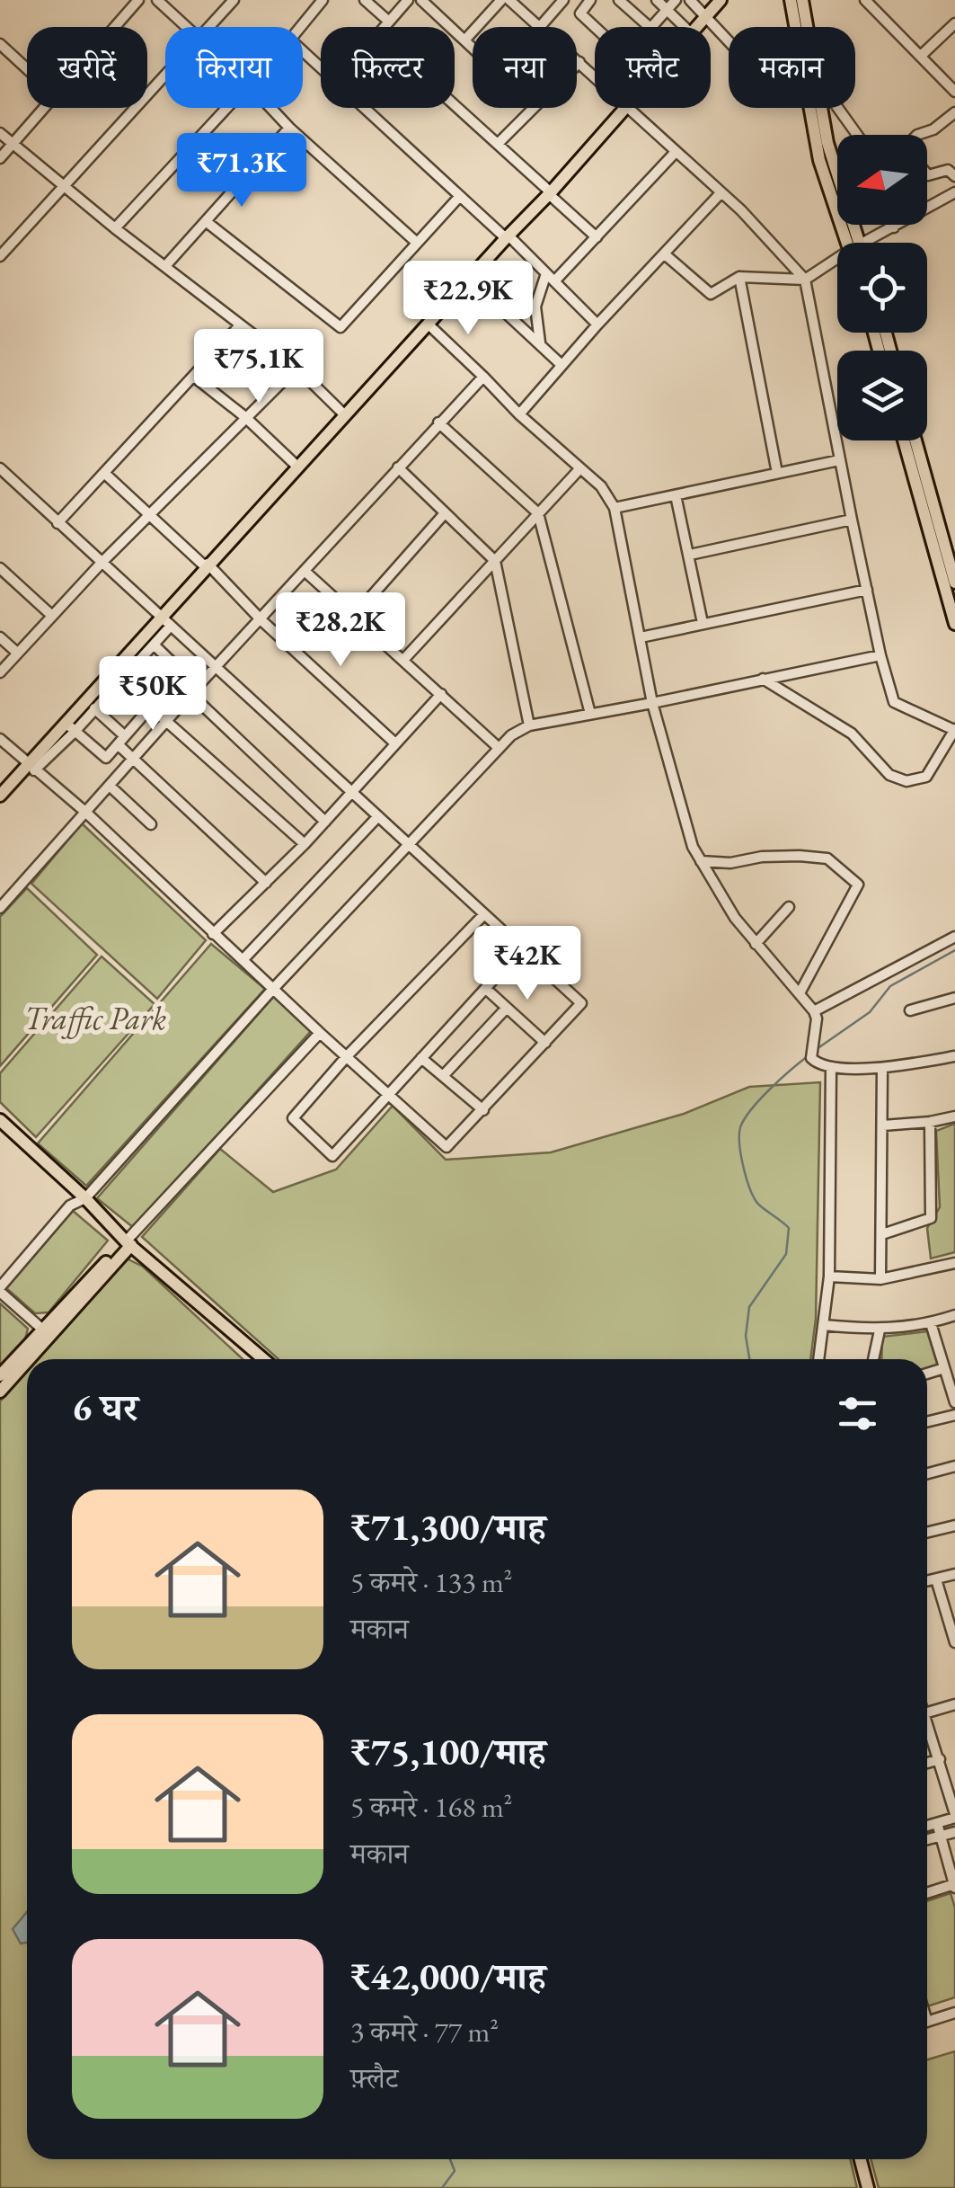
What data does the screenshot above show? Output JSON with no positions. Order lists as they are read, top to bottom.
{
  "parks": ["Traffic Park"],
  "north": "left",
  "page": {
    "chip": [
      "खरीदें",
      "किराया",
      "फ़िल्टर",
      "नया",
      "फ़्लैट",
      "मकान"
    ],
    "price": [
      "₹71.3K",
      "₹22.9K",
      "₹75.1K",
      "₹28.2K",
      "₹50K",
      "₹42K"
    ],
    "heading": "6 घर",
    "list": [
      {
        "name": "₹71,300/माह",
        "note": "5 कमरे · 133 m² · मकान"
      },
      {
        "name": "₹75,100/माह",
        "note": "5 कमरे · 168 m² · मकान"
      },
      {
        "name": "₹42,000/माह",
        "note": "3 कमरे · 77 m² · फ़्लैट"
      }
    ]
  }
}
